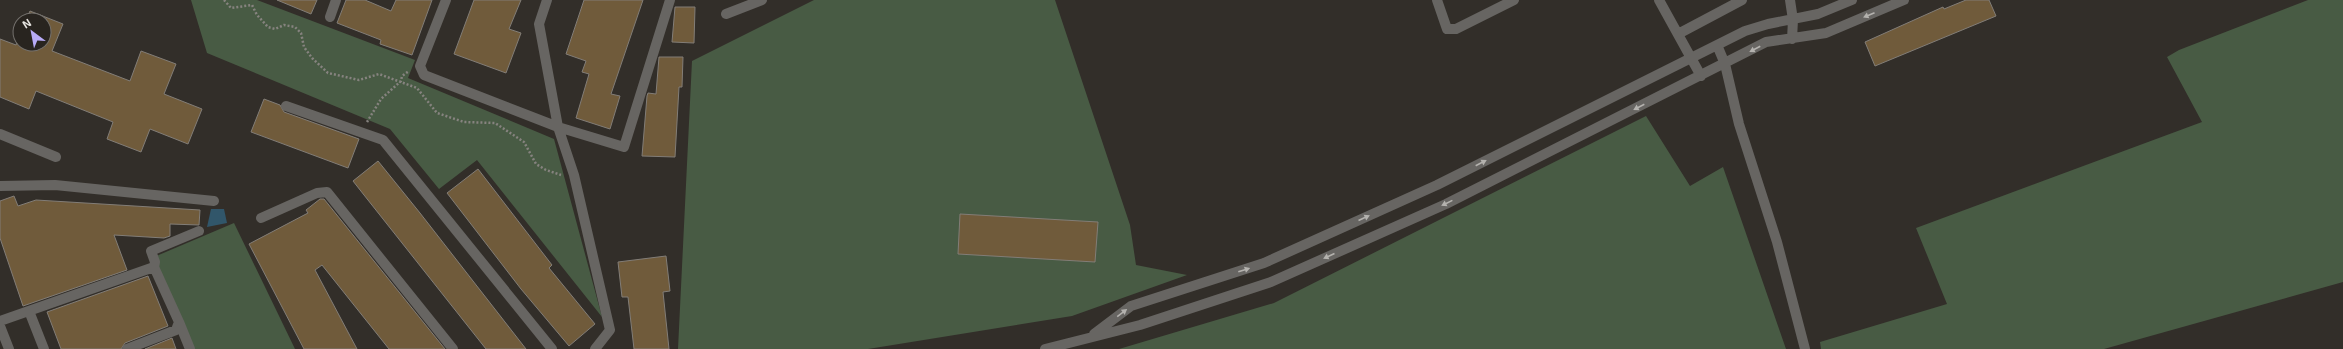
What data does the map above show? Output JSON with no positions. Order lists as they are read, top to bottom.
{
  "north": "top left"
}
